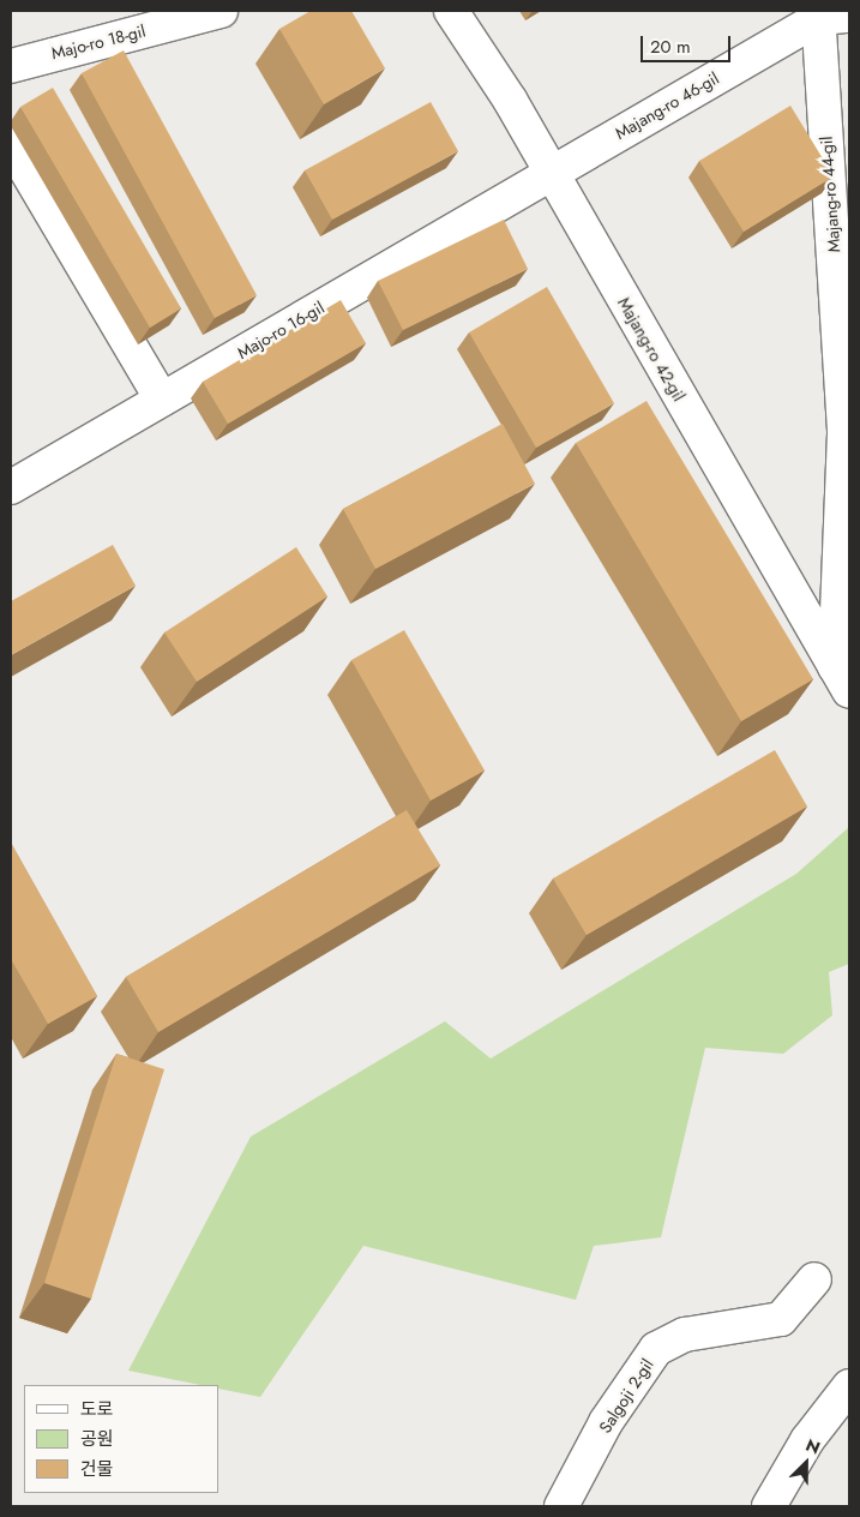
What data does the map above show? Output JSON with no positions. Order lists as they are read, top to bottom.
{
  "streets": {
    "street": [
      "Majo-ro 18-gil",
      "Majang-ro 46-gil",
      "Majang-ro 44-gil",
      "Majo-ro 16-gil",
      "Majang-ro 42-gil",
      "Salgoji 2-gil"
    ]
  },
  "crossings": [
    ["Majang-ro 46-gil", "Majang-ro 44-gil"],
    ["Majang-ro 46-gil", "Majo-ro 16-gil"],
    ["Majang-ro 46-gil", "Majang-ro 42-gil"],
    ["Majang-ro 44-gil", "Majang-ro 42-gil"],
    ["Majo-ro 16-gil", "Majang-ro 42-gil"]
  ],
  "legend": ["도로", "공원", "건물"],
  "scale_bar": "20 m",
  "north": "top right"
}
